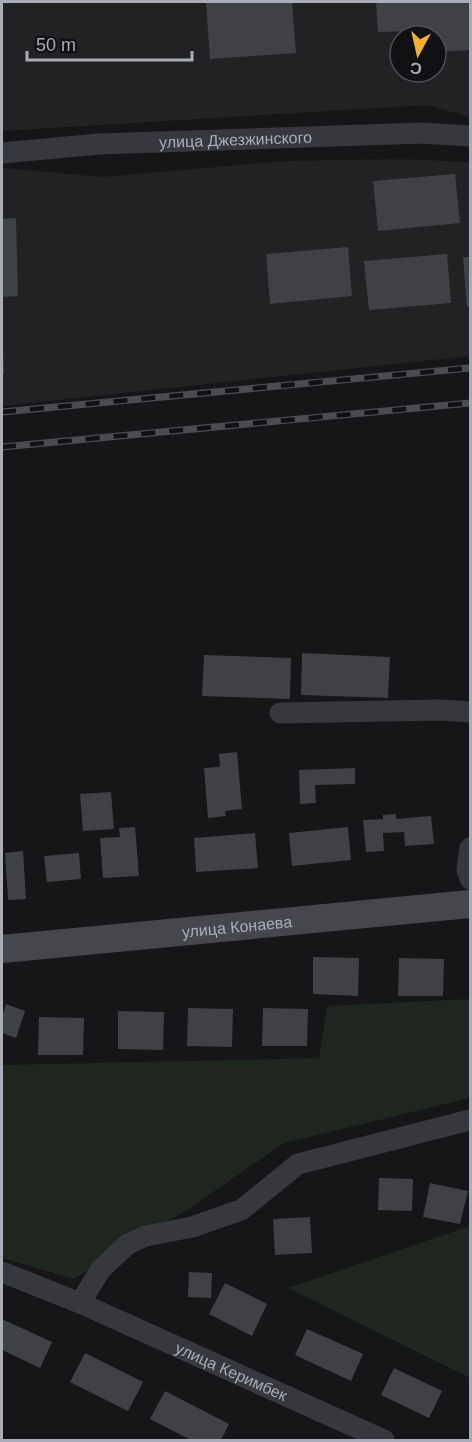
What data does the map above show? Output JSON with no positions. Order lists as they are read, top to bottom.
{
  "streets": {
    "main road": ["улица Конаева"],
    "street": ["улица Джезжинского", "улица Керимбек"]
  },
  "scale_bar": "50 m",
  "north": "bottom"
}
